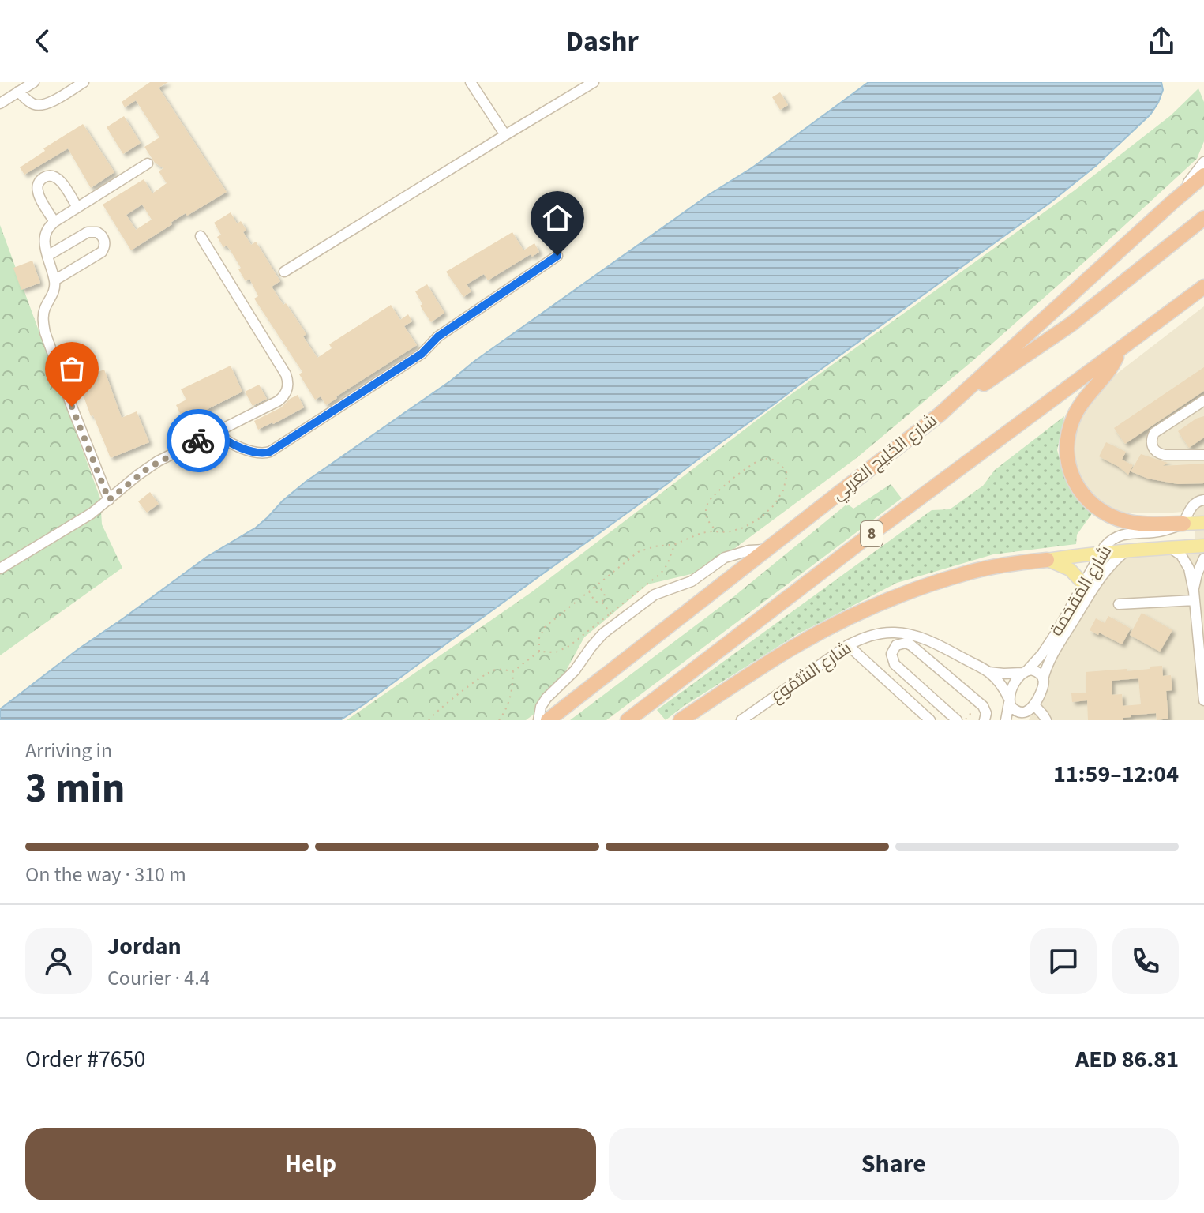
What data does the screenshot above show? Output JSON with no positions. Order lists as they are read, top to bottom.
{
  "streets": {
    "highway": ["شارع الخَلِيج العَربِي", "8"],
    "street": ["شارع المَقحَمة", "شارع الشُّمُوع"]
  },
  "crossings": [
    ["شارع المَقحَمة", "شارع الشُّمُوع"]
  ],
  "page": {
    "header": "Dashr",
    "heading": ["3 min", "Arriving in", "11:59–12:04"],
    "panel": [
      "Jordan",
      "Courier · 4.4",
      "Order #7650",
      "AED 86.81"
    ],
    "bar": "On the way · 310 m",
    "buttons": ["Help", "Share"]
  }
}
